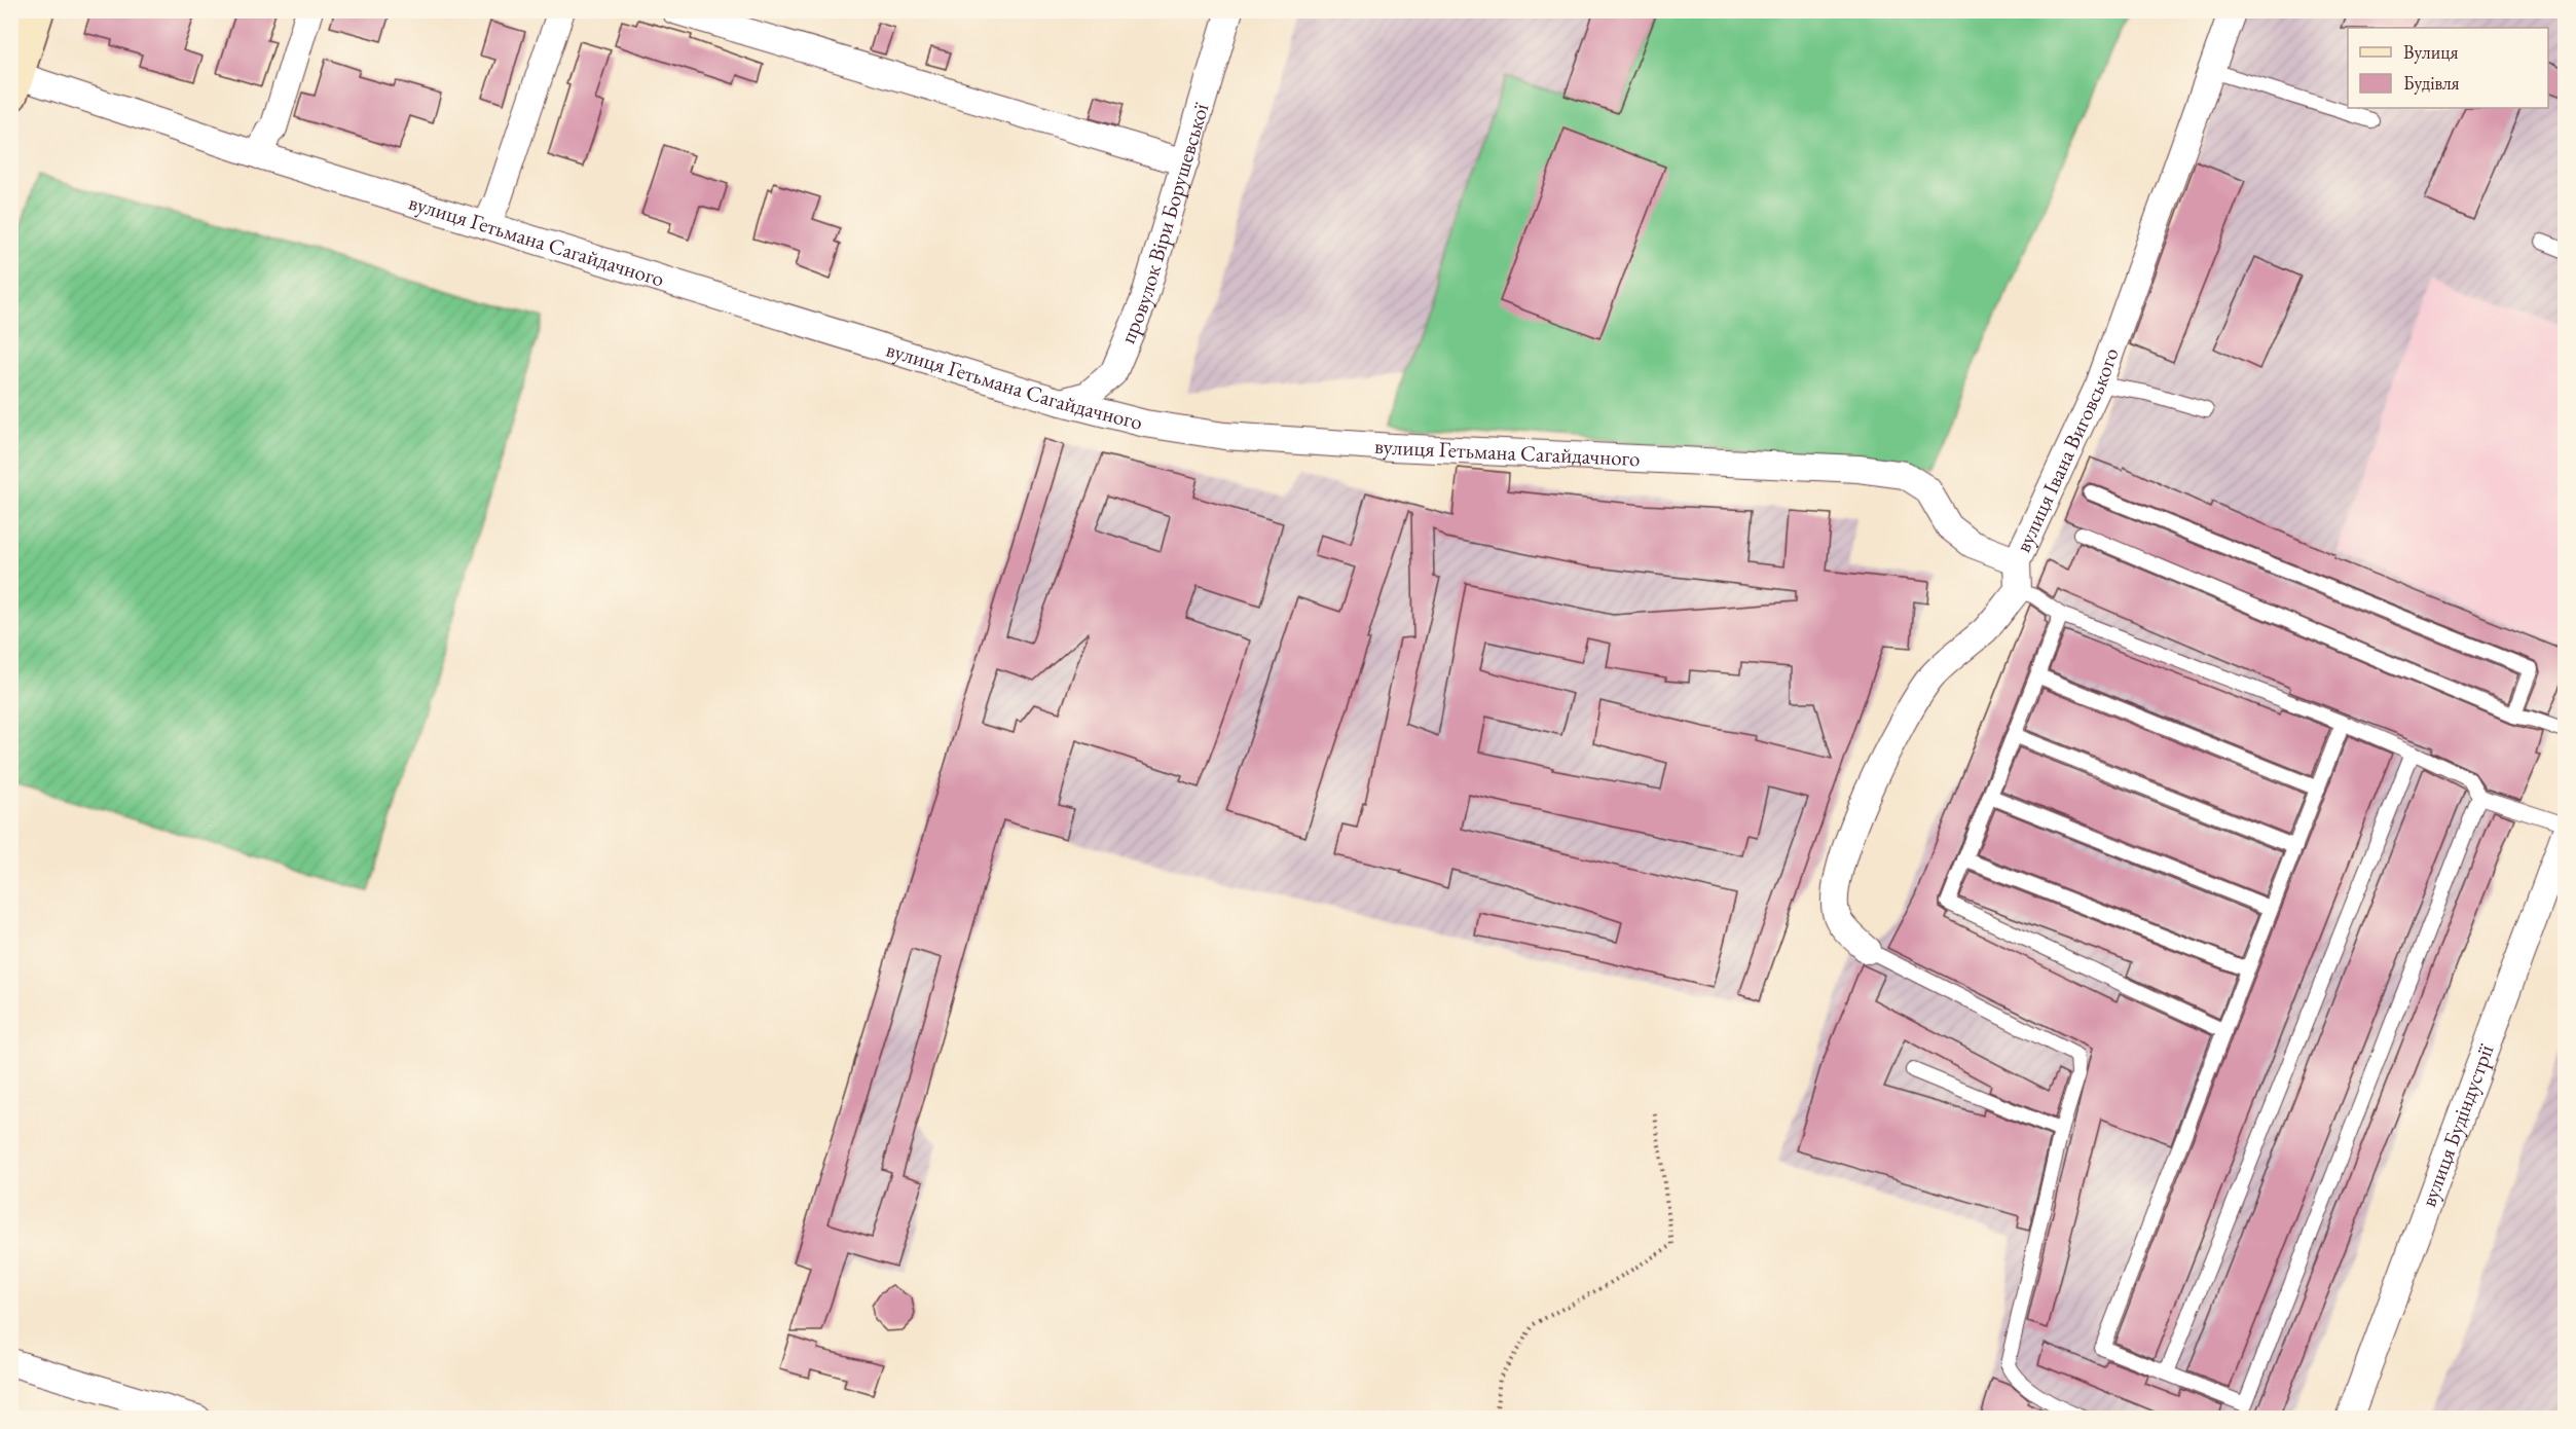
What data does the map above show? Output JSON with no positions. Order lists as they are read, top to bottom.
{
  "streets": {
    "street": [
      "провулок Віри Борушевської",
      "вулиця Гетьмана Сагайдачного",
      "вулиця Івана Виговського",
      "вулиця Будіндустрії"
    ]
  },
  "crossings": [
    ["провулок Віри Борушевської", "вулиця Гетьмана Сагайдачного"],
    ["вулиця Гетьмана Сагайдачного", "вулиця Івана Виговського"]
  ],
  "legend": ["Вулиця", "Будівля"]
}
